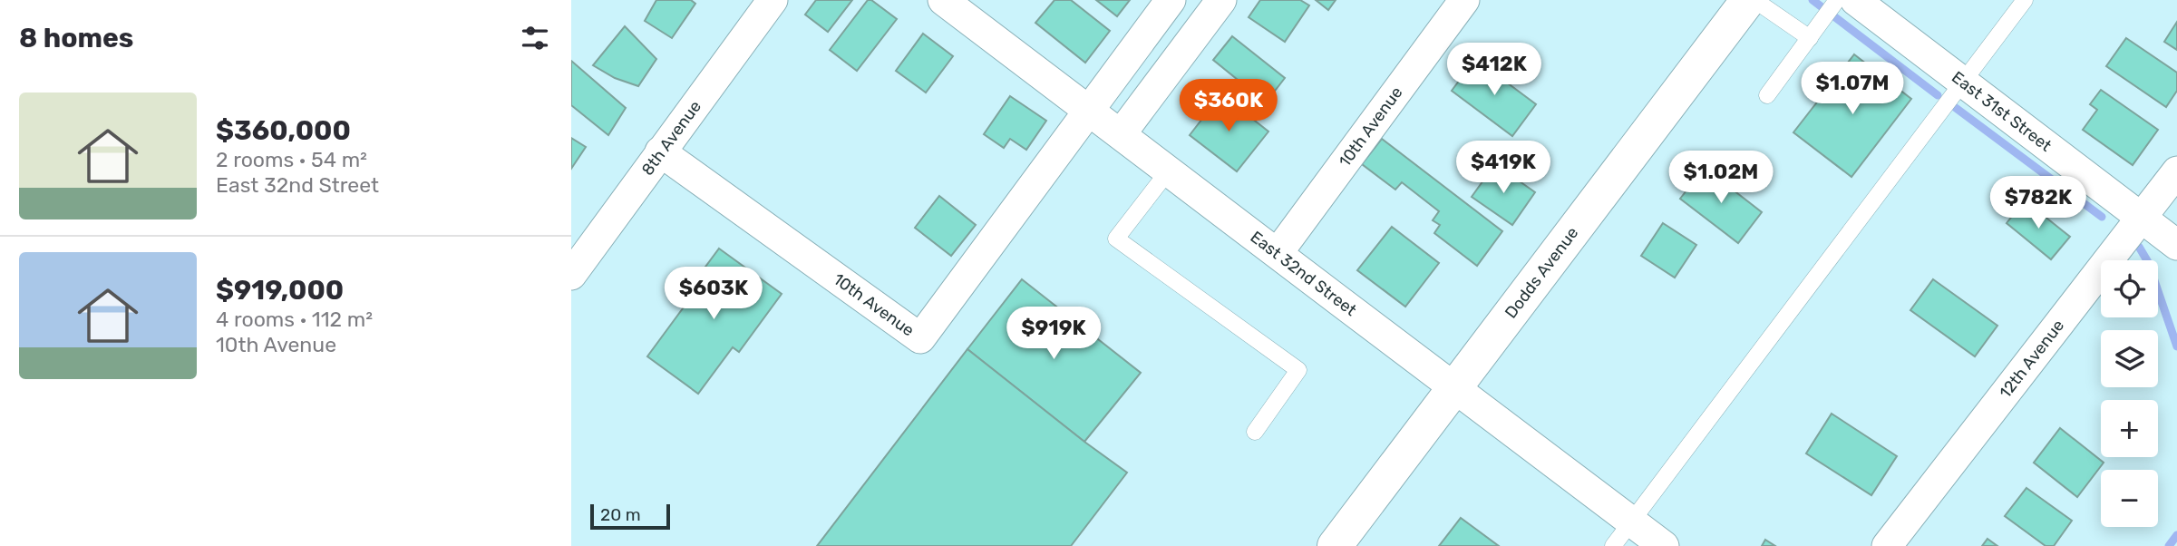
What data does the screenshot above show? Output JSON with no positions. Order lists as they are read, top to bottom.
{
  "streets": {
    "street": [
      "East 31st Street",
      "10th Avenue",
      "8th Avenue",
      "East 32nd Street",
      "Dodds Avenue",
      "12th Avenue"
    ]
  },
  "crossings": [
    ["East 31st Street", "12th Avenue"],
    ["10th Avenue", "8th Avenue"],
    ["10th Avenue", "East 32nd Street"],
    ["East 32nd Street", "Dodds Avenue"]
  ],
  "scale_bar": "20 m",
  "page": {
    "heading": "8 homes",
    "price": [
      "$412K",
      "$1.07M",
      "$360K",
      "$419K",
      "$1.02M",
      "$782K",
      "$603K",
      "$919K"
    ],
    "list": [
      {
        "name": "$360,000",
        "note": "2 rooms · 54 m² · East 32nd Street"
      },
      {
        "name": "$919,000",
        "note": "4 rooms · 112 m² · 10th Avenue"
      }
    ],
    "map_buttons": ["+", "−"],
    "scale": "20 m"
  }
}
